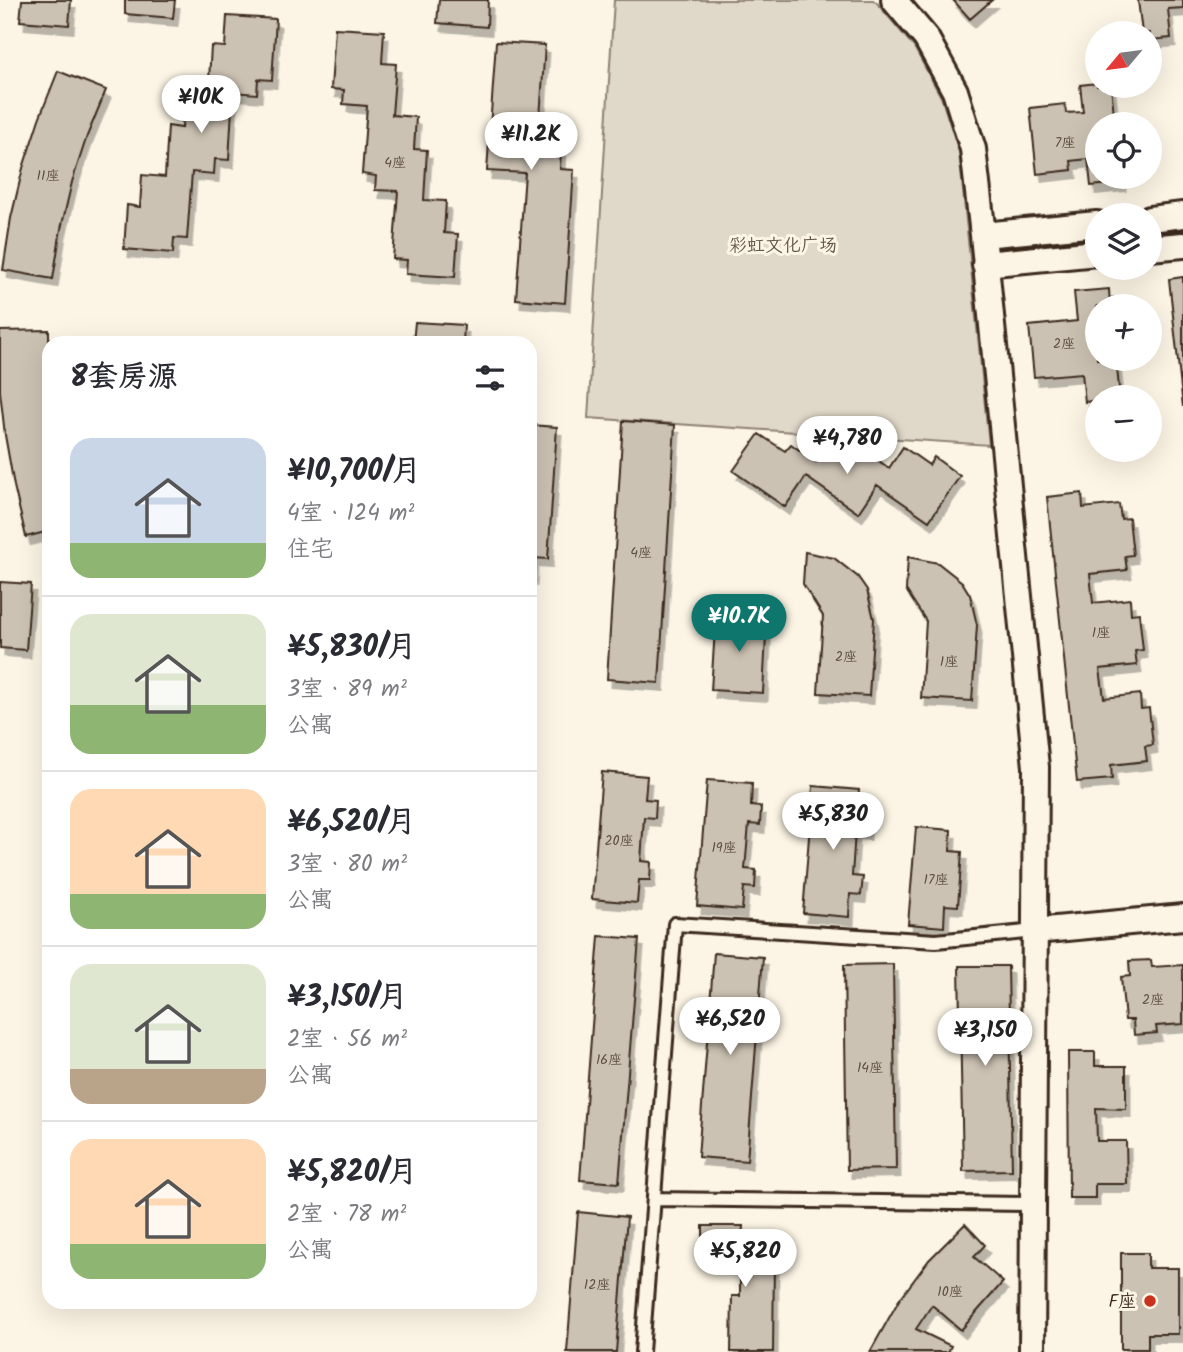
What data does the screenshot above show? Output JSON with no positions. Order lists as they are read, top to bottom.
{
  "parks": ["彩虹文化广场"],
  "places": ["F座"],
  "house_numbers": [
    "7座",
    "4座",
    "11座",
    "2座",
    "4座",
    "1座",
    "2座",
    "1座",
    "20座",
    "19座",
    "17座",
    "2座",
    "16座",
    "14座",
    "12座",
    "10座"
  ],
  "north": "bottom left",
  "page": {
    "map_buttons": ["+", "−"],
    "price": [
      "¥10K",
      "¥11.2K",
      "¥4,780",
      "¥10.7K",
      "¥5,830",
      "¥6,520",
      "¥3,150",
      "¥5,820"
    ],
    "heading": "8套房源",
    "list": [
      {
        "name": "¥10,700/月",
        "note": "4室 · 124 m² · 住宅"
      },
      {
        "name": "¥5,830/月",
        "note": "3室 · 89 m² · 公寓"
      },
      {
        "name": "¥6,520/月",
        "note": "3室 · 80 m² · 公寓"
      },
      {
        "name": "¥3,150/月",
        "note": "2室 · 56 m² · 公寓"
      },
      {
        "name": "¥5,820/月",
        "note": "2室 · 78 m² · 公寓"
      }
    ]
  }
}
